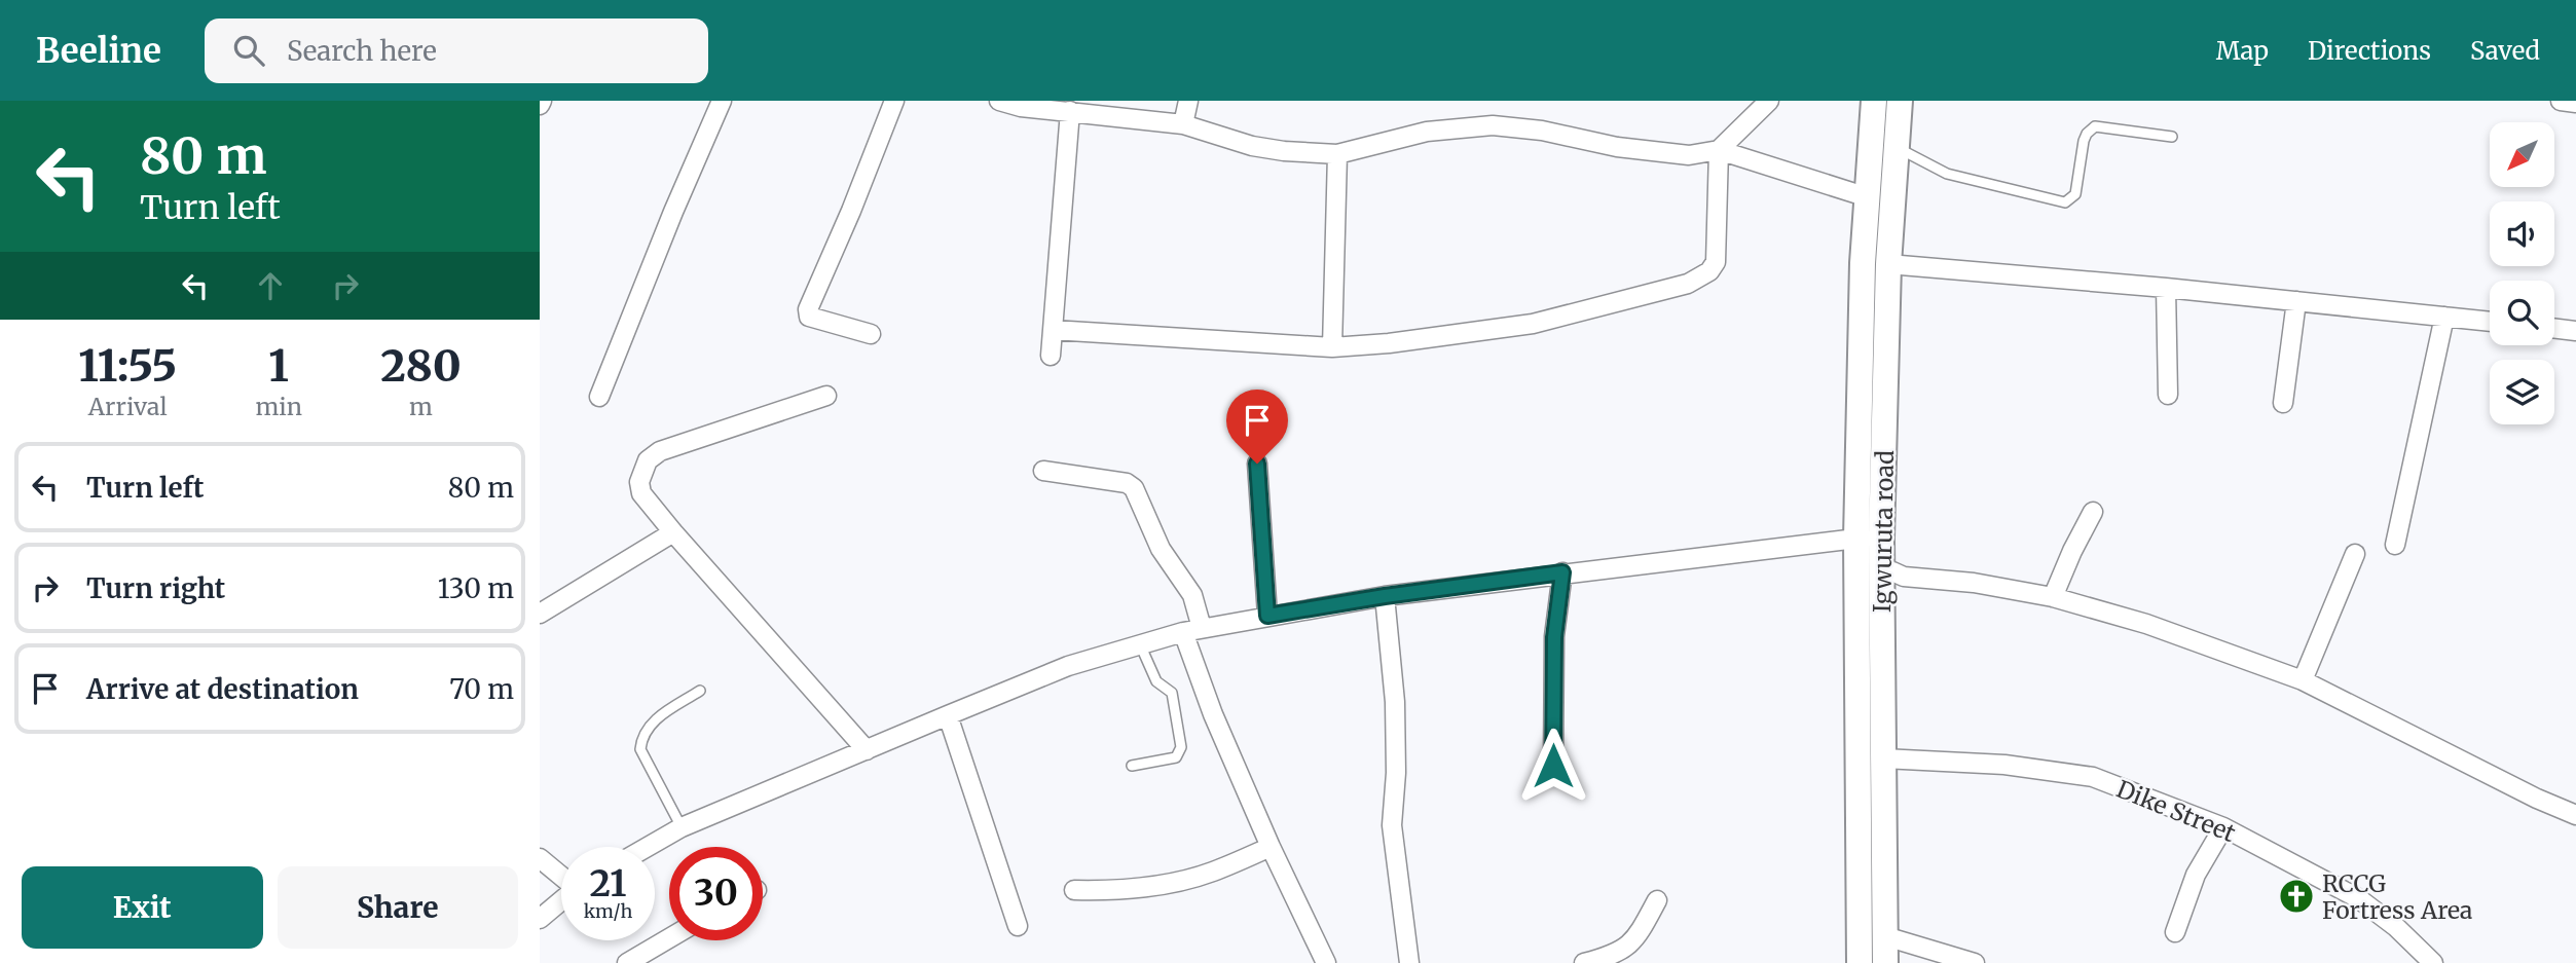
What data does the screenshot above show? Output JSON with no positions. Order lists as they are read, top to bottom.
{
  "streets": {
    "main road": ["Igwuruta road"],
    "street": ["Dike Street"]
  },
  "crossings": [
    ["Igwuruta road", "Dike Street"]
  ],
  "places": {
    "church": ["RCCG Fortress Area"]
  },
  "north": "bottom left",
  "page": {
    "header": "Beeline",
    "search": "Search here",
    "nav": ["Map", "Directions", "Saved"],
    "turn": ["80 m", "Turn left"],
    "eta": [
      "11:55",
      "Arrival",
      "1",
      "min",
      "280",
      "m"
    ],
    "list": [
      {
        "name": "Turn left",
        "value": "80 m"
      },
      {
        "name": "Turn right",
        "value": "130 m"
      },
      {
        "name": "Arrive at destination",
        "value": "70 m"
      }
    ],
    "speed": "21 km/h",
    "limit": "30",
    "buttons": ["Exit", "Share"]
  }
}
